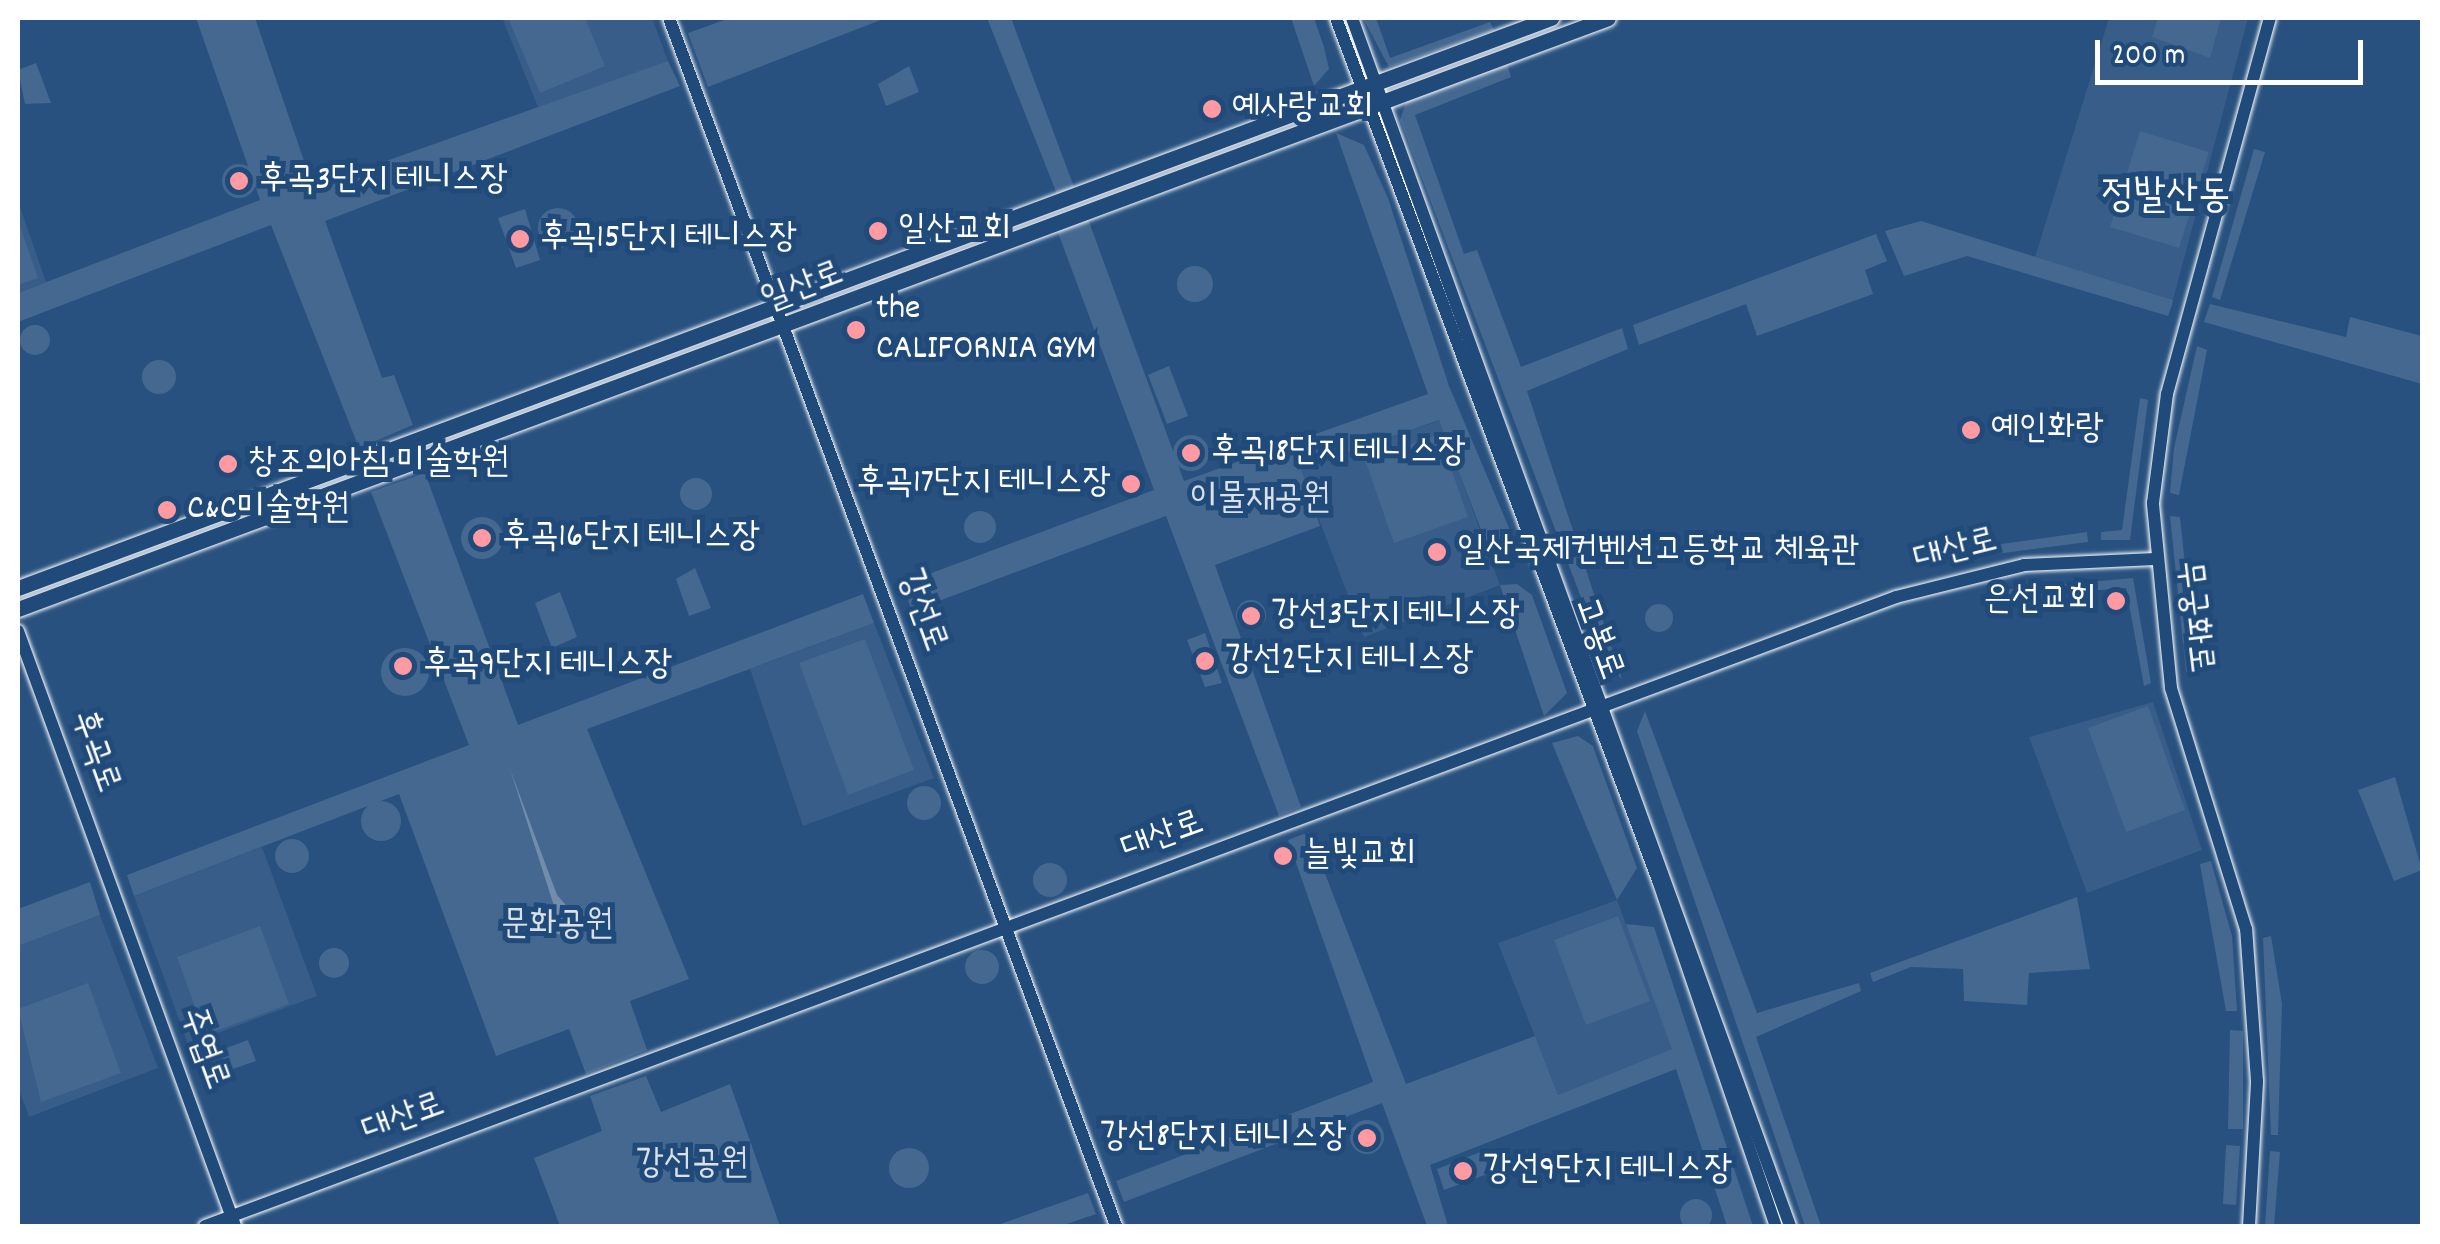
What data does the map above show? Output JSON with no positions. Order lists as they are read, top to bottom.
{
  "streets": {
    "main road": [
      "일산로",
      "대산로",
      "강선로",
      "무궁화로",
      "고봉로",
      "후곡로",
      "주엽로"
    ]
  },
  "crossings": [
    ["일산로", "강선로"],
    ["일산로", "고봉로"],
    ["대산로", "강선로"],
    ["대산로", "무궁화로"],
    ["대산로", "고봉로"],
    ["대산로", "주엽로"],
    ["후곡로", "주엽로"]
  ],
  "districts": ["정발산동"],
  "parks": ["이물재공원", "문화공원", "강선공원"],
  "places": [
    "예사랑교회",
    "후곡3단지 테니스장",
    "일산교회",
    "후곡15단지 테니스장",
    "the CALIFORNIA GYM",
    "예인화랑",
    "후곡18단지 테니스장",
    "창조의아침 미술학원",
    "후곡17단지 테니스장",
    "C&C미술학원",
    "후곡16단지 테니스장",
    "일산국제컨벤션고등학교 체육관",
    "은선교회",
    "강선3단지 테니스장",
    "강선2단지 테니스장",
    "후곡9단지 테니스장",
    "늘빛교회",
    "강선8단지 테니스장",
    "강선9단지 테니스장"
  ],
  "scale_bar": "200 m"
}
